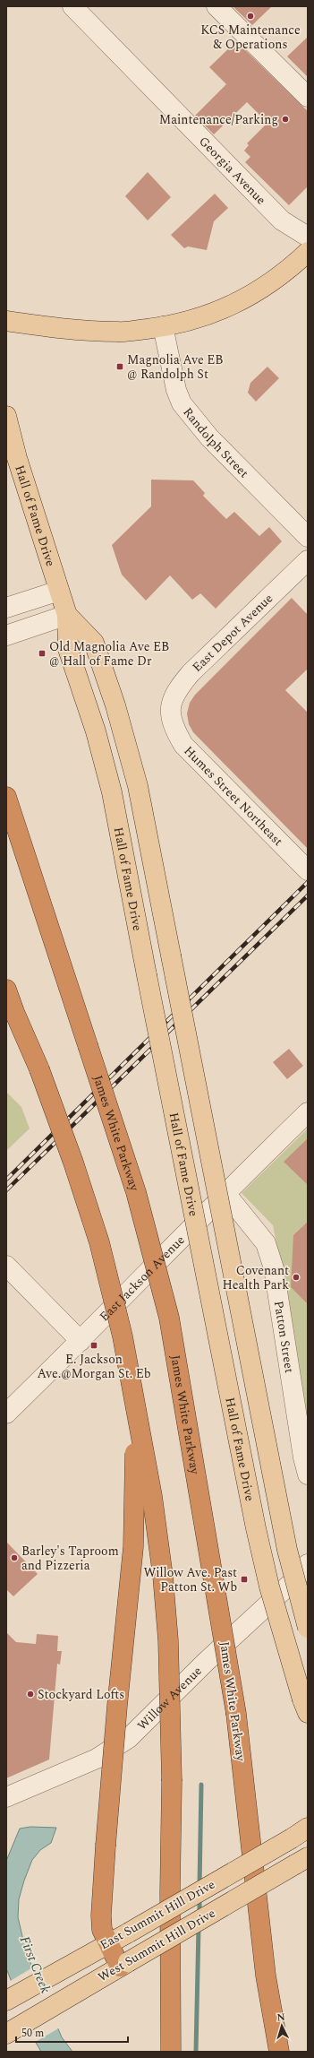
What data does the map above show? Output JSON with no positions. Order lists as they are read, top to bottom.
{
  "streets": {
    "highway": ["James White Parkway"],
    "main road": ["Hall of Fame Drive", "East Summit Hill Drive", "West Summit Hill Drive"],
    "street": [
      "Georgia Avenue",
      "Randolph Street",
      "East Depot Avenue",
      "Humes Street Northeast",
      "East Jackson Avenue",
      "Patton Street",
      "Willow Avenue"
    ]
  },
  "crossings": [
    ["East Depot Avenue", "Humes Street Northeast"],
    ["East Jackson Avenue", "Patton Street"]
  ],
  "water": ["First Creek"],
  "places": {
    "other": [
      "KCS Maintenance & Operations",
      "Maintenance/Parking",
      "Covenant Health Park",
      "Barley's Taproom and Pizzeria",
      "Stockyard Lofts"
    ],
    "transit": [
      "Magnolia Ave EB @ Randolph St",
      "Old Magnolia Ave EB @ Hall of Fame Dr",
      "E. Jackson Ave.@Morgan St. Eb",
      "Willow Ave. Past Patton St. Wb"
    ]
  },
  "scale_bar": "50 m",
  "north": "top"
}
